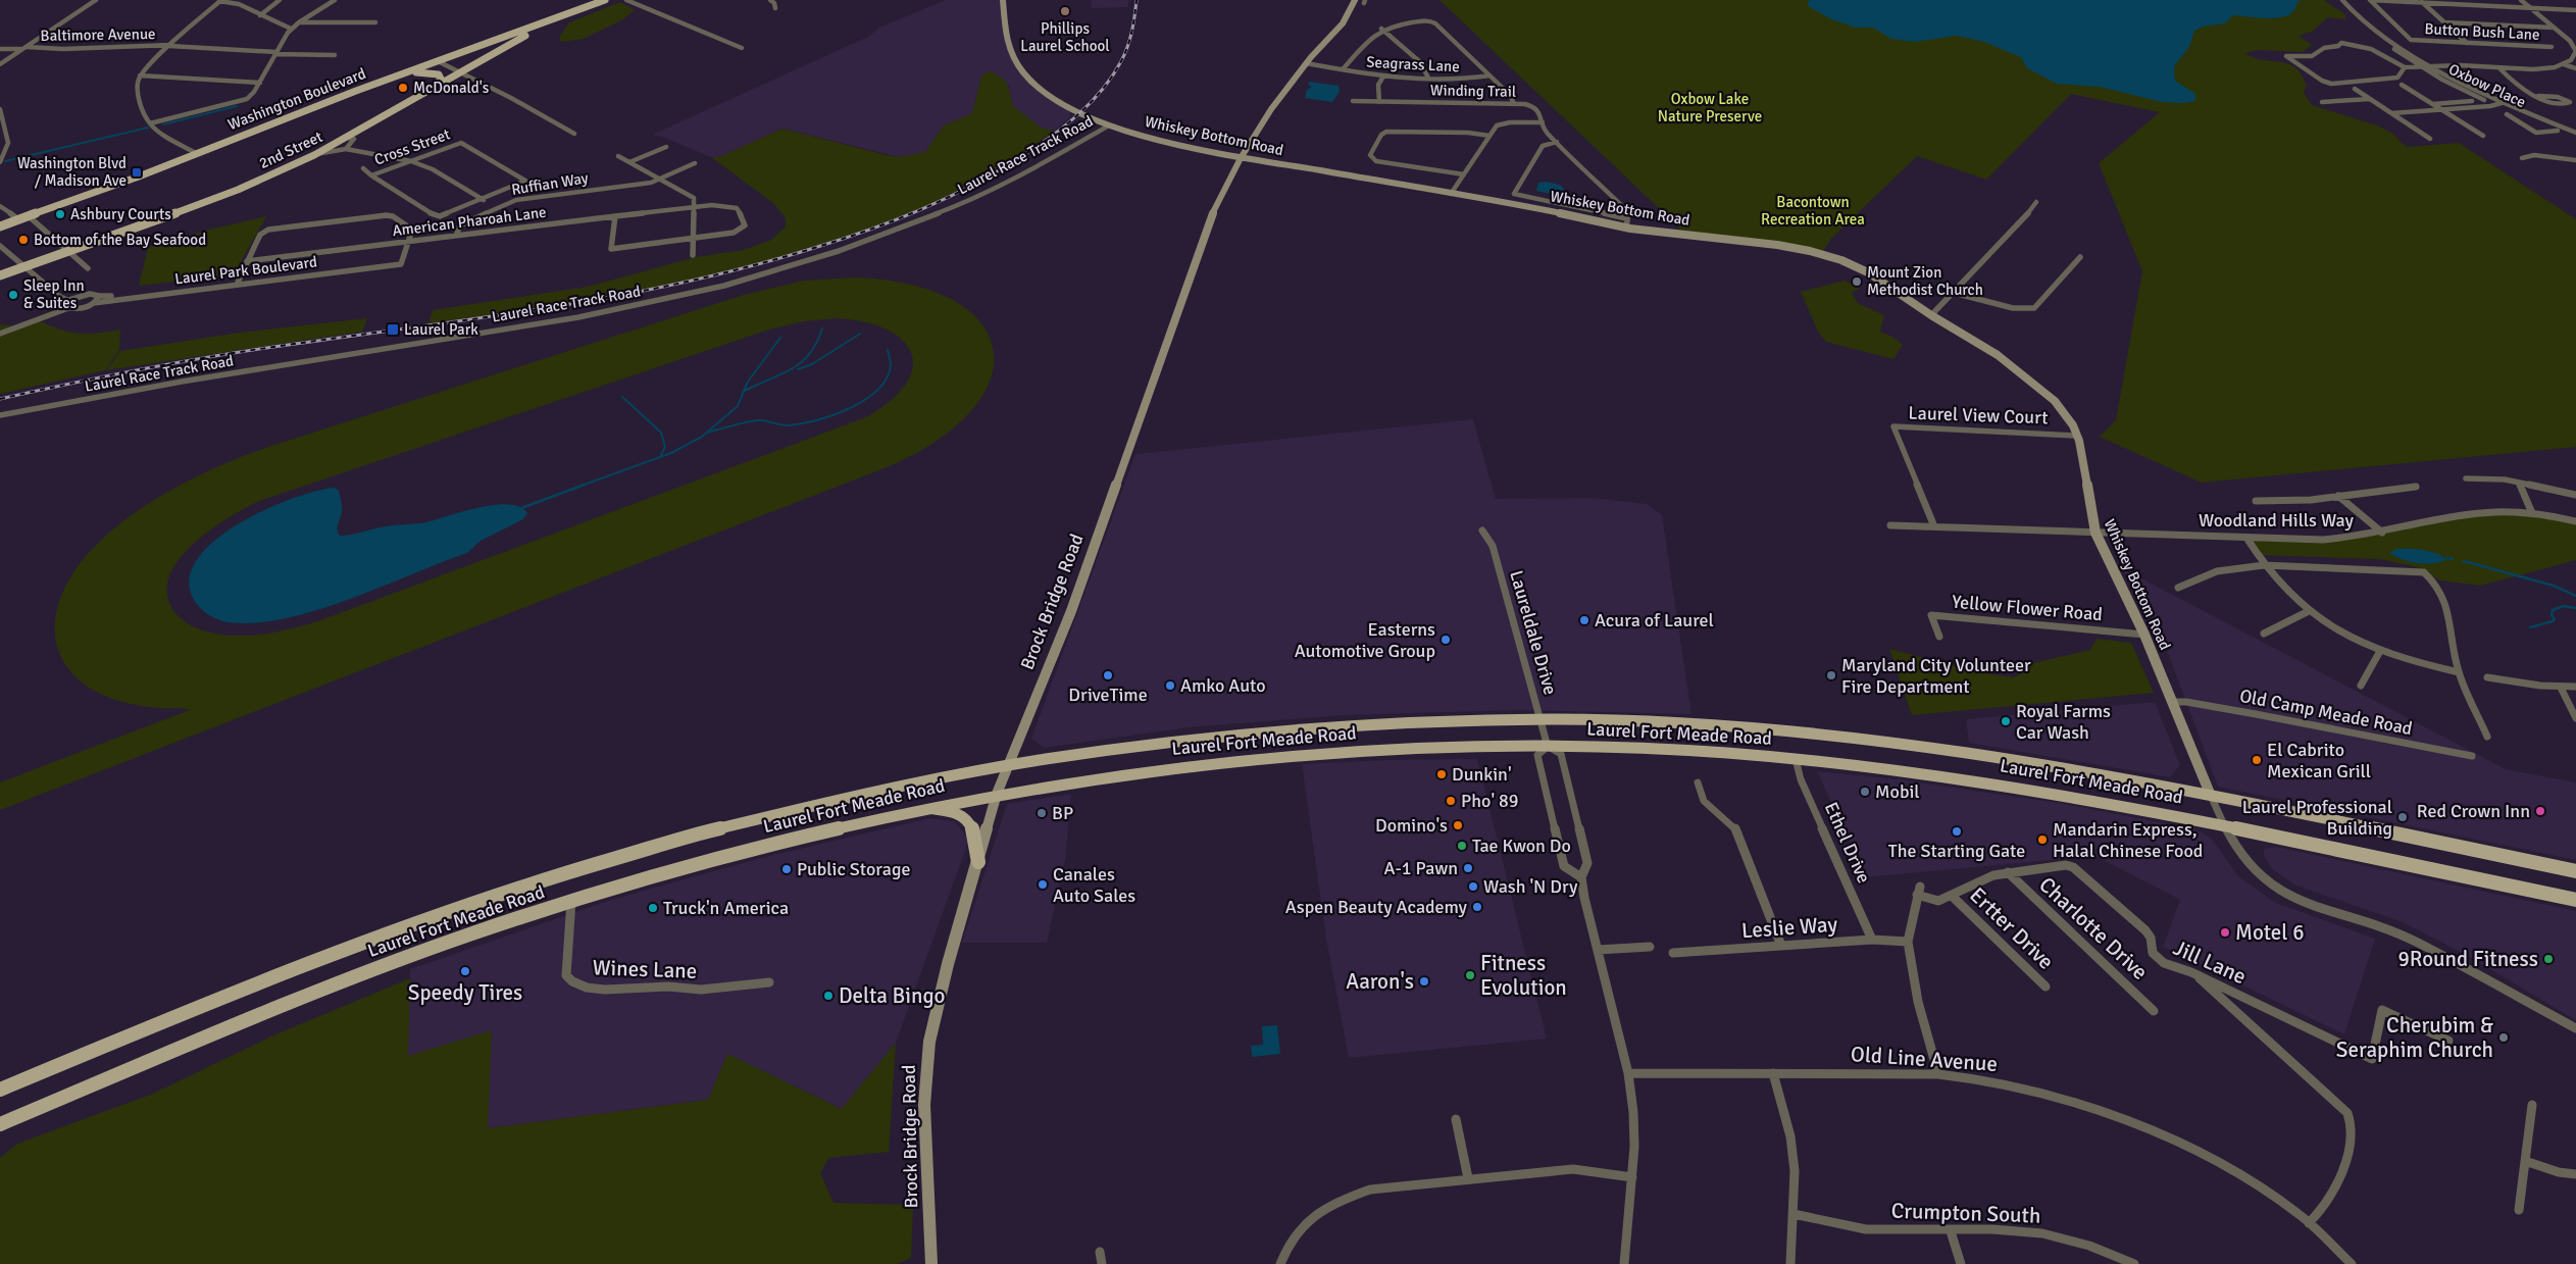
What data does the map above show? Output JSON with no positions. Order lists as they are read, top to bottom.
{
  "streets": {
    "main road": ["Washington Boulevard", "2nd Street", "Laurel Fort Meade Road"],
    "street": [
      "Button Bush Lane",
      "Baltimore Avenue",
      "Seagrass Lane",
      "Oxbow Place",
      "Winding Trail",
      "Whiskey Bottom Road",
      "Cross Street",
      "Laurel Race Track Road",
      "Ruffian Way",
      "American Pharoah Lane",
      "Laurel Park Boulevard",
      "Laurel View Court",
      "Woodland Hills Way",
      "Brock Bridge Road",
      "Yellow Flower Road",
      "Laureldale Drive",
      "Old Camp Meade Road",
      "Ethel Drive",
      "Leslie Way",
      "Ertter Drive",
      "Charlotte Drive",
      "Jill Lane",
      "Wines Lane",
      "Old Line Avenue",
      "Crumpton South"
    ]
  },
  "crossings": [
    ["Seagrass Lane", "Brock Bridge Road"],
    ["Washington Boulevard", "2nd Street"],
    ["Whiskey Bottom Road", "Laurel Race Track Road"],
    ["Whiskey Bottom Road", "Laurel View Court"],
    ["Whiskey Bottom Road", "Woodland Hills Way"],
    ["Whiskey Bottom Road", "Brock Bridge Road"],
    ["Whiskey Bottom Road", "Yellow Flower Road"],
    ["Whiskey Bottom Road", "Old Camp Meade Road"],
    ["Whiskey Bottom Road", "Laurel Fort Meade Road"],
    ["Ruffian Way", "American Pharoah Lane"],
    ["American Pharoah Lane", "Laurel Park Boulevard"],
    ["Brock Bridge Road", "Laurel Fort Meade Road"],
    ["Laureldale Drive", "Laurel Fort Meade Road"],
    ["Laurel Fort Meade Road", "Ethel Drive"],
    ["Laurel Fort Meade Road", "Wines Lane"],
    ["Ethel Drive", "Leslie Way"],
    ["Leslie Way", "Jill Lane"],
    ["Ertter Drive", "Jill Lane"],
    ["Charlotte Drive", "Jill Lane"],
    ["Jill Lane", "Old Line Avenue"]
  ],
  "parks": ["Oxbow Lake Nature Preserve", "Bacontown Recreation Area"],
  "places": {
    "other": [
      "Phillips Laurel School",
      "McDonald's",
      "Ashbury Courts",
      "Bottom of the Bay Seafood",
      "Mount Zion Methodist Church",
      "Sleep Inn & Suites",
      "Acura of Laurel",
      "Easterns Automotive Group",
      "DriveTime",
      "Maryland City Volunteer Fire Department",
      "Amko Auto",
      "Royal Farms Car Wash",
      "El Cabrito Mexican Grill",
      "Dunkin'",
      "Mobil",
      "Pho' 89",
      "Red Crown Inn",
      "BP",
      "Laurel Professional Building",
      "Domino's",
      "The Starting Gate",
      "Mandarin Express, Halal Chinese Food",
      "Tae Kwon Do",
      "A-1 Pawn",
      "Public Storage",
      "Canales Auto Sales",
      "Wash 'N Dry",
      "Aspen Beauty Academy",
      "Truck'n America",
      "Motel 6",
      "9Round Fitness",
      "Speedy Tires",
      "Fitness Evolution",
      "Aaron's",
      "Delta Bingo",
      "Cherubim & Seraphim Church"
    ],
    "transit": ["Washington Blvd / Madison Ave", "Laurel Park"]
  }
}
